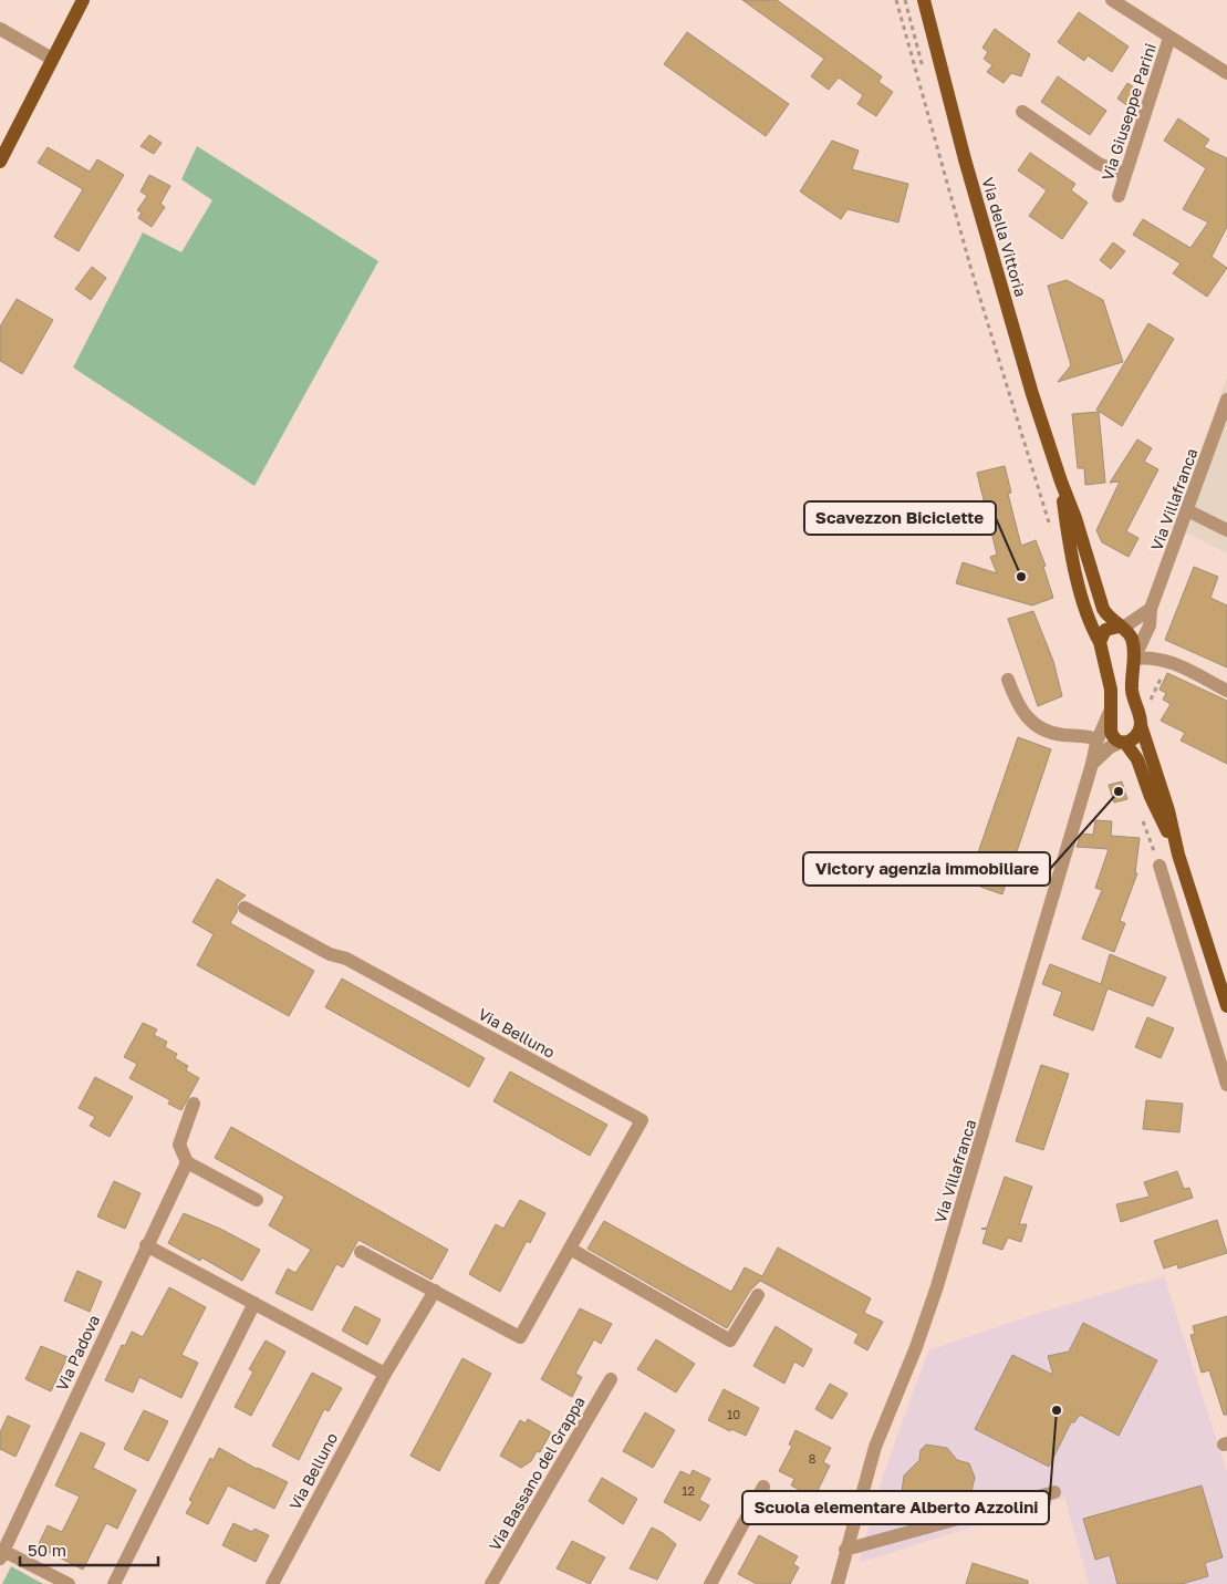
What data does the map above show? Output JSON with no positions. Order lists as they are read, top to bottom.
{
  "streets": {
    "main road": ["Via della Vittoria"],
    "street": [
      "Via Giuseppe Parini",
      "Via Villafranca",
      "Via Belluno",
      "Via Padova",
      "Via Bassano del Grappa"
    ]
  },
  "crossings": [
    ["Via della Vittoria", "Via Villafranca"]
  ],
  "places": ["Scavezzon Biciclette", "Victory agenzia immobiliare", "Scuola elementare Alberto Azzolini"],
  "house_numbers": ["10", "8", "12"],
  "scale_bar": "50 m"
}
